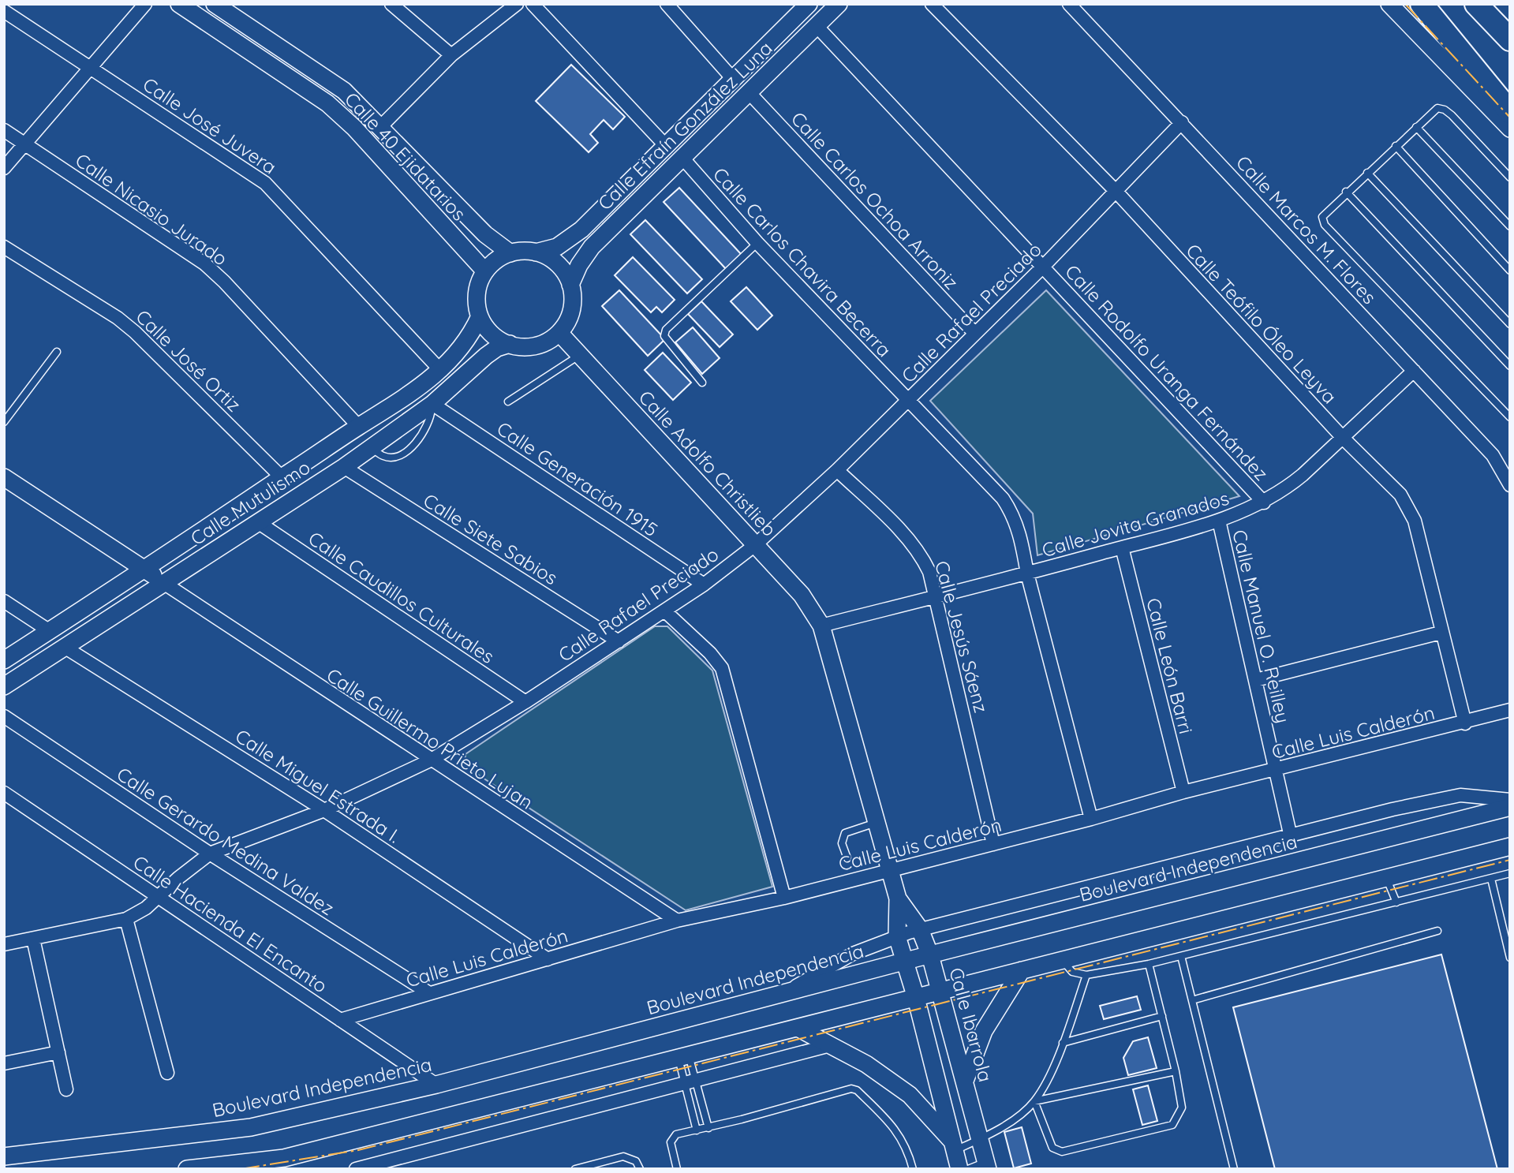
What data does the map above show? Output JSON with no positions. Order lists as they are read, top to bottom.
{
  "streets": {
    "main road": [
      "Calle Efraín González Luna",
      "Calle 40 Ejidatarios",
      "Calle Adolfo Christlieb",
      "Calle Mutulismo",
      "Boulevard Independencia",
      "Calle Ibarrola"
    ],
    "street": [
      "Calle José Juvera",
      "Calle Carlos Ochoa Arroniz",
      "Calle Nicasio Jurado",
      "Calle Marcos M. Flores",
      "Calle Carlos Chavira Becerra",
      "Calle Rafael Preciado",
      "Calle Teófilo Óleo Leyva",
      "Calle José Ortiz",
      "Calle Rodolfo Uranga Fernández",
      "Calle Generación 1915",
      "Calle Jovita Granados",
      "Calle Siete Sabios",
      "Calle Caudillos Culturales",
      "Calle Manuel O. Reilley",
      "Calle Jesús Sáenz",
      "Calle León Barri",
      "Calle Luis Calderón",
      "Calle Guillermo Prieto Lujan",
      "Calle Miguel Estrada I.",
      "Calle Gerardo Medina Valdez",
      "Calle Hacienda El Encanto"
    ]
  },
  "crossings": [
    ["Calle José Juvera", "Calle Mutulismo"],
    ["Calle Efraín González Luna", "Calle 40 Ejidatarios"],
    ["Calle Efraín González Luna", "Calle Carlos Ochoa Arroniz"],
    ["Calle Efraín González Luna", "Calle Carlos Chavira Becerra"],
    ["Calle Efraín González Luna", "Calle Rodolfo Uranga Fernández"],
    ["Calle Efraín González Luna", "Calle Adolfo Christlieb"],
    ["Calle Efraín González Luna", "Calle Mutulismo"],
    ["Calle 40 Ejidatarios", "Calle Adolfo Christlieb"],
    ["Calle 40 Ejidatarios", "Calle Mutulismo"],
    ["Calle Carlos Ochoa Arroniz", "Calle Rafael Preciado"],
    ["Calle Nicasio Jurado", "Calle Mutulismo"],
    ["Calle Marcos M. Flores", "Calle Rafael Preciado"],
    ["Calle Marcos M. Flores", "Calle Jovita Granados"],
    ["Calle Carlos Chavira Becerra", "Calle Rafael Preciado"],
    ["Calle Carlos Chavira Becerra", "Calle Jovita Granados"],
    ["Calle Rafael Preciado", "Calle Teófilo Óleo Leyva"],
    ["Calle Rafael Preciado", "Calle Rodolfo Uranga Fernández"],
    ["Calle Rafael Preciado", "Calle Adolfo Christlieb"],
    ["Calle Rafael Preciado", "Calle Generación 1915"],
    ["Calle Rafael Preciado", "Calle Siete Sabios"],
    ["Calle Rafael Preciado", "Calle Caudillos Culturales"],
    ["Calle Rafael Preciado", "Calle Jesús Sáenz"],
    ["Calle Rafael Preciado", "Calle Guillermo Prieto Lujan"],
    ["Calle Rafael Preciado", "Calle Miguel Estrada I."],
    ["Calle Rafael Preciado", "Calle Gerardo Medina Valdez"],
    ["Calle Rafael Preciado", "Calle Hacienda El Encanto"],
    ["Calle Teófilo Óleo Leyva", "Calle Jovita Granados"],
    ["Calle Teófilo Óleo Leyva", "Calle Luis Calderón"],
    ["Calle José Ortiz", "Calle Mutulismo"],
    ["Calle Rodolfo Uranga Fernández", "Calle Jovita Granados"],
    ["Calle Adolfo Christlieb", "Calle Mutulismo"],
    ["Calle Adolfo Christlieb", "Calle Jovita Granados"],
    ["Calle Adolfo Christlieb", "Calle Ibarrola"],
    ["Calle Generación 1915", "Calle Mutulismo"],
    ["Calle Mutulismo", "Calle Siete Sabios"],
    ["Calle Mutulismo", "Calle Caudillos Culturales"],
    ["Calle Mutulismo", "Calle Guillermo Prieto Lujan"],
    ["Calle Mutulismo", "Calle Miguel Estrada I."],
    ["Calle Jovita Granados", "Calle Manuel O. Reilley"],
    ["Calle Jovita Granados", "Calle Jesús Sáenz"],
    ["Calle Jovita Granados", "Calle León Barri"],
    ["Calle Jovita Granados", "Calle Ibarrola"],
    ["Calle Manuel O. Reilley", "Calle Luis Calderón"],
    ["Calle Jesús Sáenz", "Calle Luis Calderón"],
    ["Calle León Barri", "Calle Luis Calderón"],
    ["Calle Luis Calderón", "Calle Guillermo Prieto Lujan"],
    ["Calle Luis Calderón", "Calle Miguel Estrada I."],
    ["Calle Luis Calderón", "Calle Gerardo Medina Valdez"],
    ["Calle Luis Calderón", "Calle Hacienda El Encanto"],
    ["Calle Luis Calderón", "Calle Ibarrola"],
    ["Boulevard Independencia", "Calle Hacienda El Encanto"],
    ["Boulevard Independencia", "Calle Ibarrola"]
  ]
}
